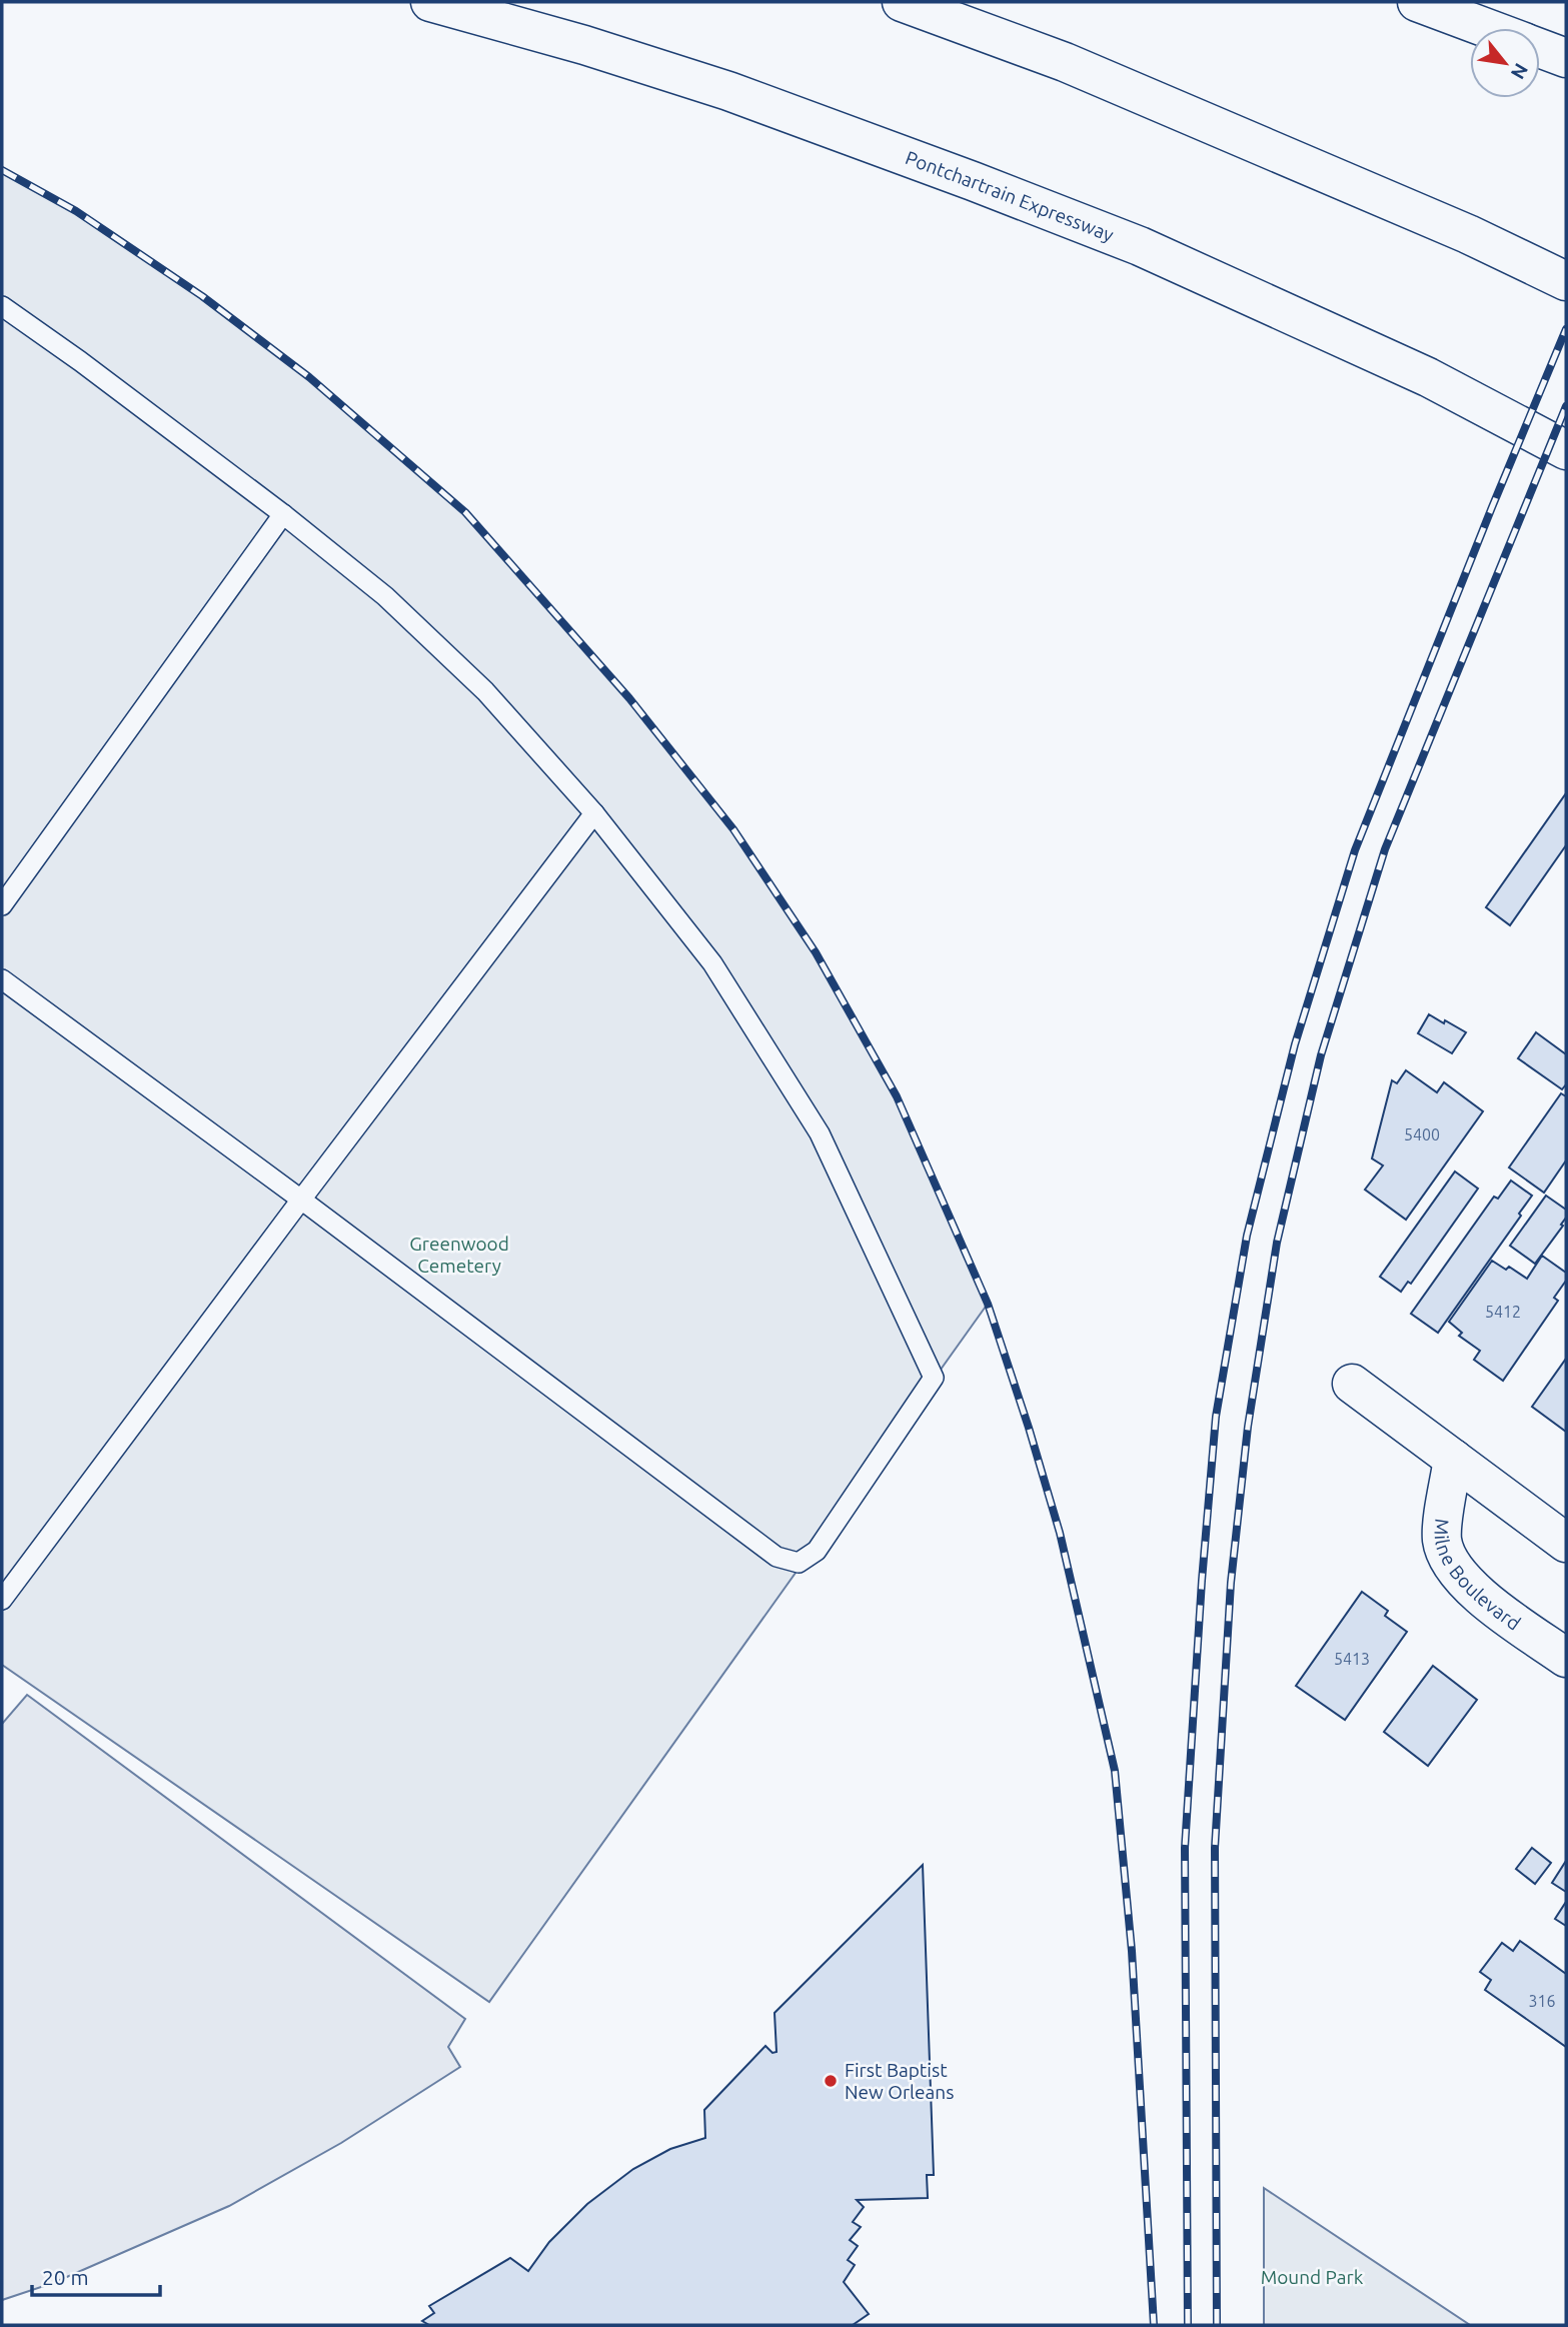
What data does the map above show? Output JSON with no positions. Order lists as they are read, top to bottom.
{
  "streets": {
    "main road": ["Pontchartrain Expressway", "Milne Boulevard"]
  },
  "parks": ["Greenwood Cemetery", "Mound Park"],
  "places": ["First Baptist New Orleans"],
  "house_numbers": [
    "5400",
    "5412",
    "5413",
    "316"
  ],
  "scale_bar": "20 m",
  "north": "bottom right"
}
